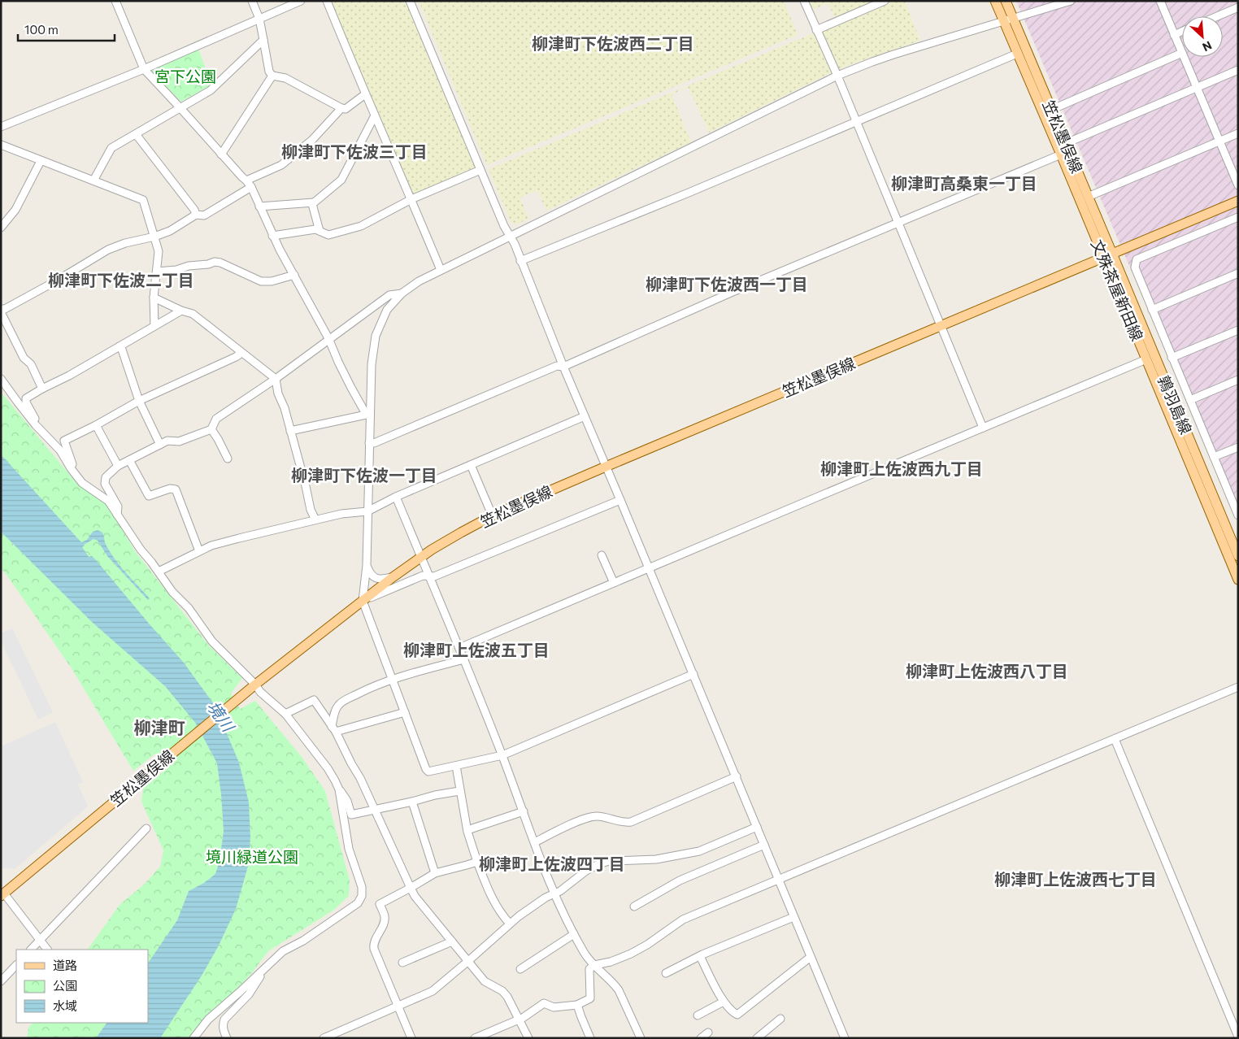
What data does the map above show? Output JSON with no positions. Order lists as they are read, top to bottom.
{
  "streets": {
    "main road": ["笠松墨俣線", "文殊茶屋新田線", "鶉羽島線"]
  },
  "crossings": [
    ["笠松墨俣線", "文殊茶屋新田線"],
    ["笠松墨俣線", "鶉羽島線"]
  ],
  "districts": [
    "柳津町下佐波西二丁目",
    "柳津町下佐波三丁目",
    "柳津町高桑東一丁目",
    "柳津町下佐波二丁目",
    "柳津町下佐波西一丁目",
    "柳津町上佐波西九丁目",
    "柳津町下佐波一丁目",
    "柳津町上佐波五丁目",
    "柳津町上佐波西八丁目",
    "柳津町",
    "柳津町上佐波四丁目",
    "柳津町上佐波西七丁目"
  ],
  "water": ["境川"],
  "parks": ["宮下公園", "境川緑道公園"],
  "legend": ["道路", "公園", "水域"],
  "scale_bar": "100 m",
  "north": "bottom right"
}
